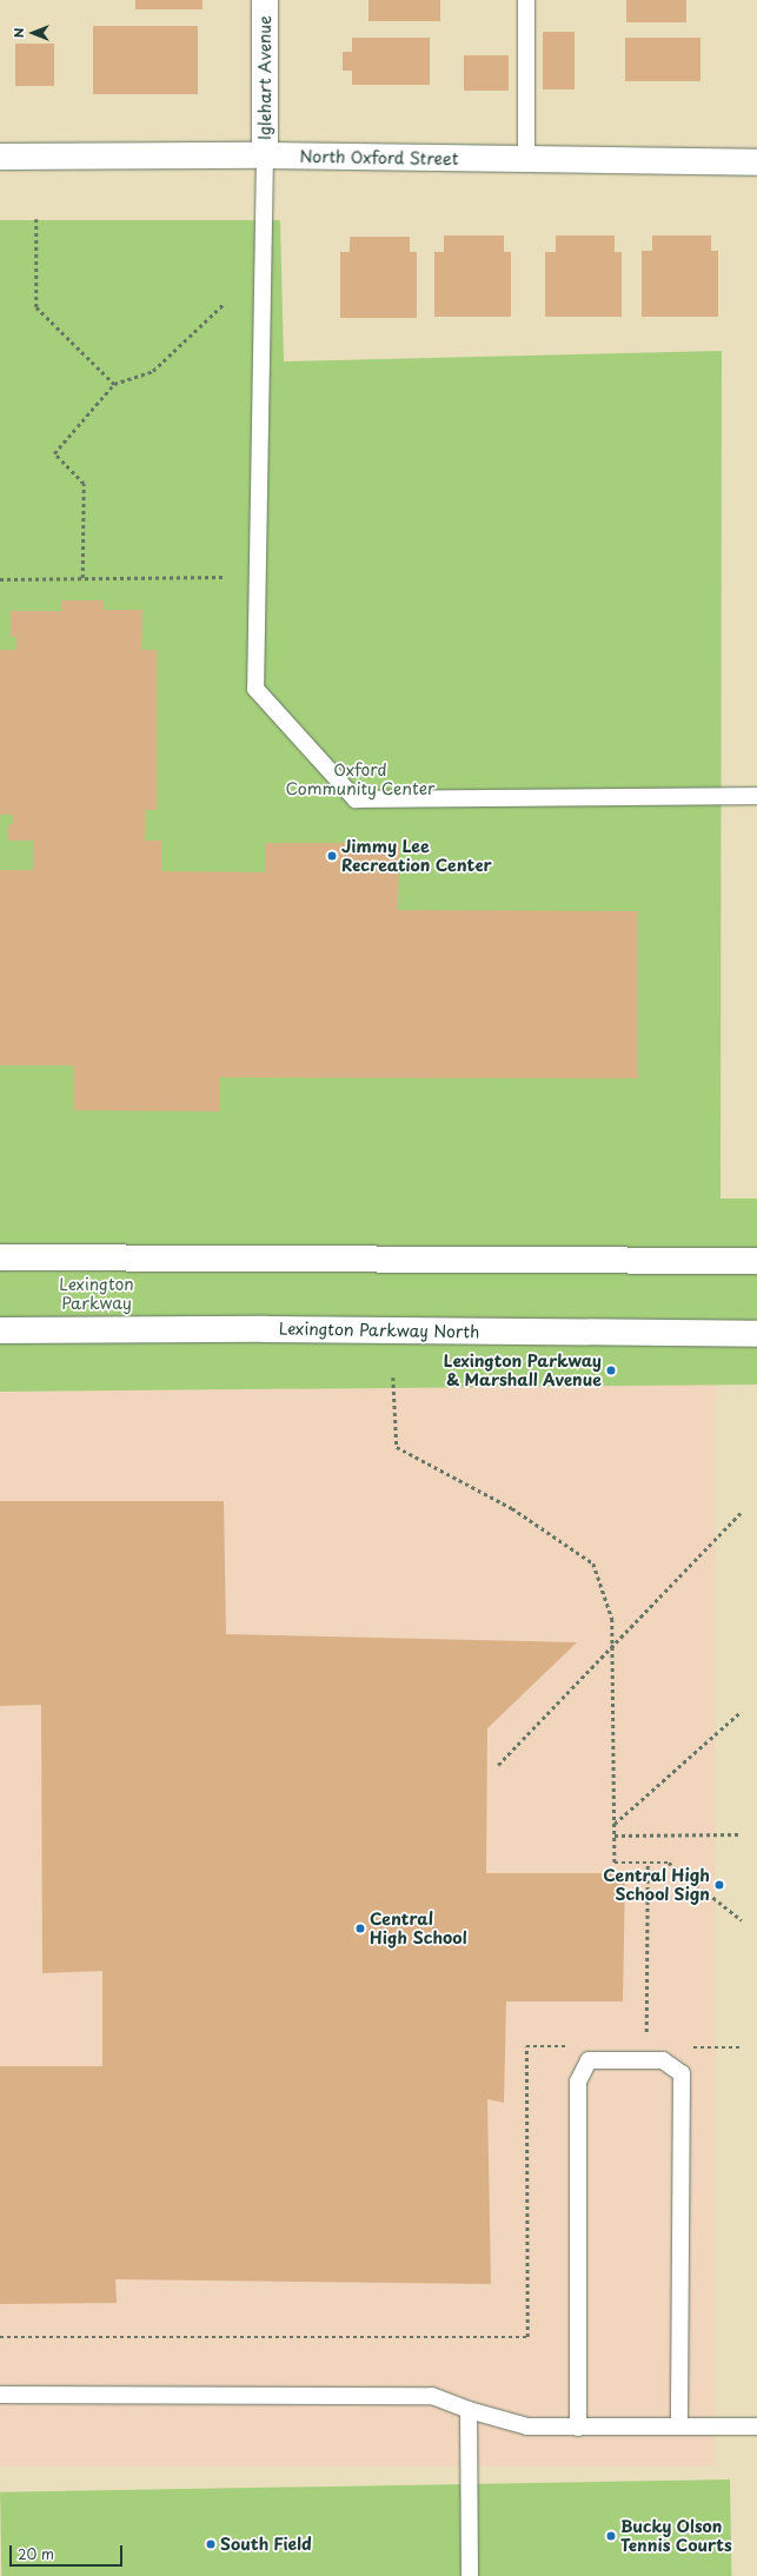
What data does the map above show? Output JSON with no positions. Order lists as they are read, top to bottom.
{
  "streets": {
    "main road": ["Iglehart Avenue", "North Oxford Street", "Lexington Parkway North"]
  },
  "crossings": [
    ["Iglehart Avenue", "North Oxford Street"]
  ],
  "parks": ["Oxford Community Center", "Lexington Parkway"],
  "places": [
    "Jimmy Lee Recreation Center",
    "Lexington Parkway & Marshall Avenue",
    "Central High School Sign",
    "Central High School",
    "Bucky Olson Tennis Courts",
    "South Field"
  ],
  "scale_bar": "20 m",
  "north": "left"
}
